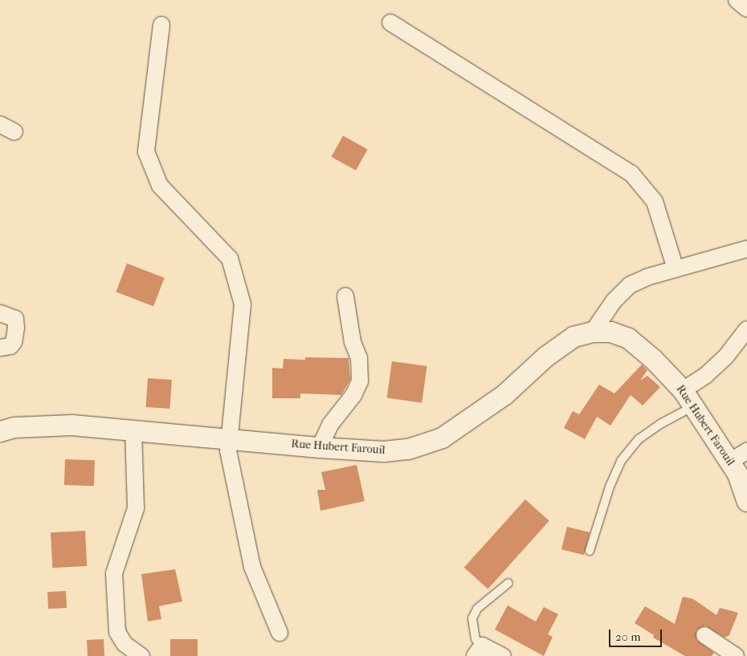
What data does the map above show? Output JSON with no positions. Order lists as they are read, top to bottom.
{
  "streets": {
    "street": ["Rue Hubert Farouil"]
  },
  "scale_bar": "20 m"
}
